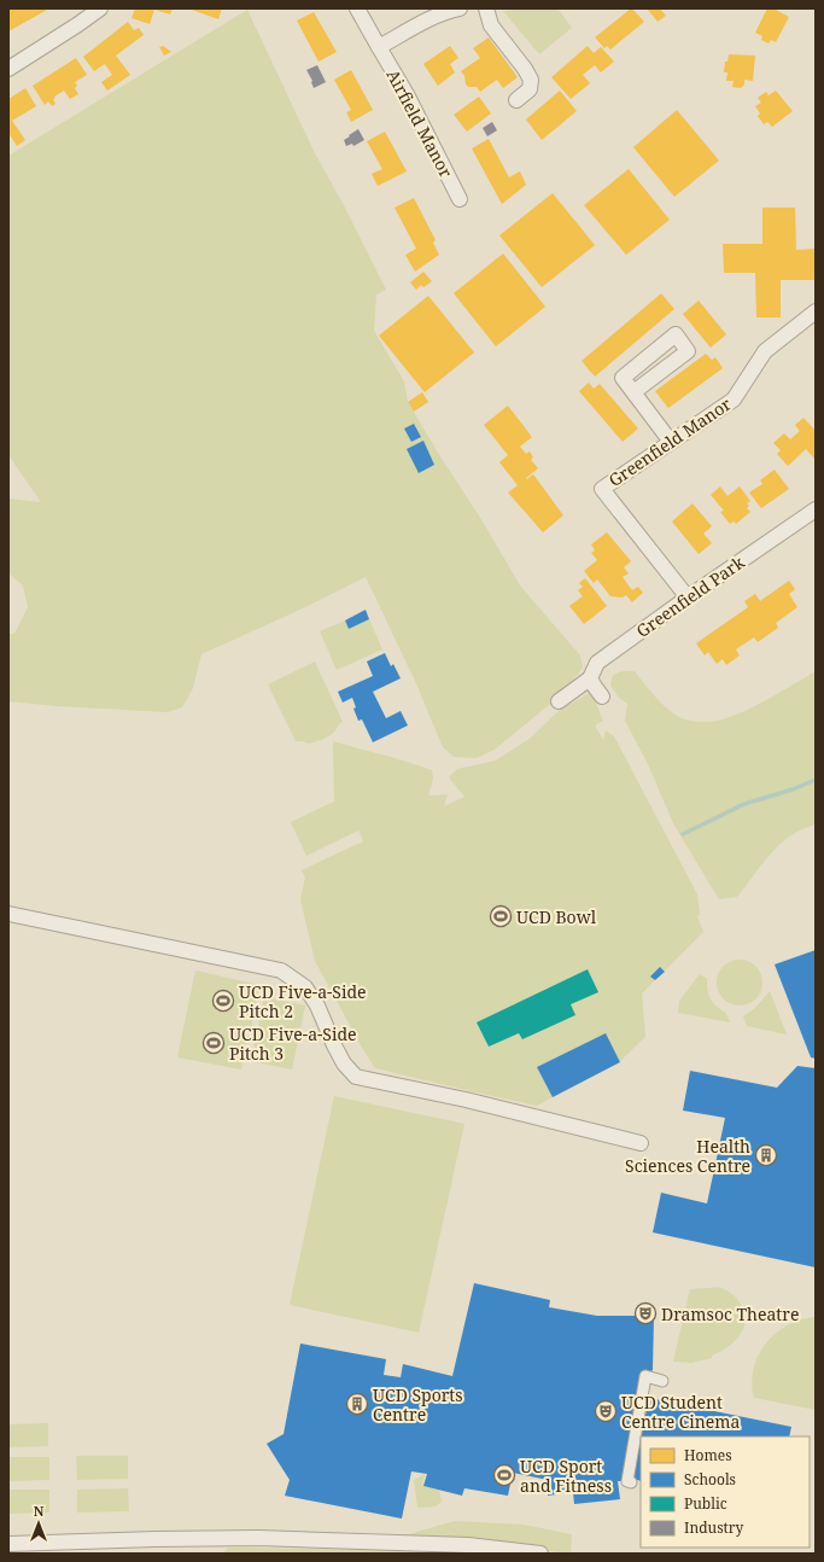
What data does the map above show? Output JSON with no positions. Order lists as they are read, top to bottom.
{
  "streets": {
    "street": ["Airfield Manor", "Greenfield Manor", "Greenfield Park"]
  },
  "crossings": [
    ["Greenfield Manor", "Greenfield Park"]
  ],
  "places": {
    "sports": [
      "UCD Bowl",
      "UCD Five-a-Side Pitch 2",
      "UCD Five-a-Side Pitch 3",
      "UCD Sport and Fitness"
    ],
    "building": ["Health Sciences Centre", "UCD Sports Centre"],
    "theatre": ["Dramsoc Theatre", "UCD Student Centre Cinema"]
  },
  "legend": [
    "Homes",
    "Schools",
    "Public",
    "Industry"
  ],
  "north": "top"
}
